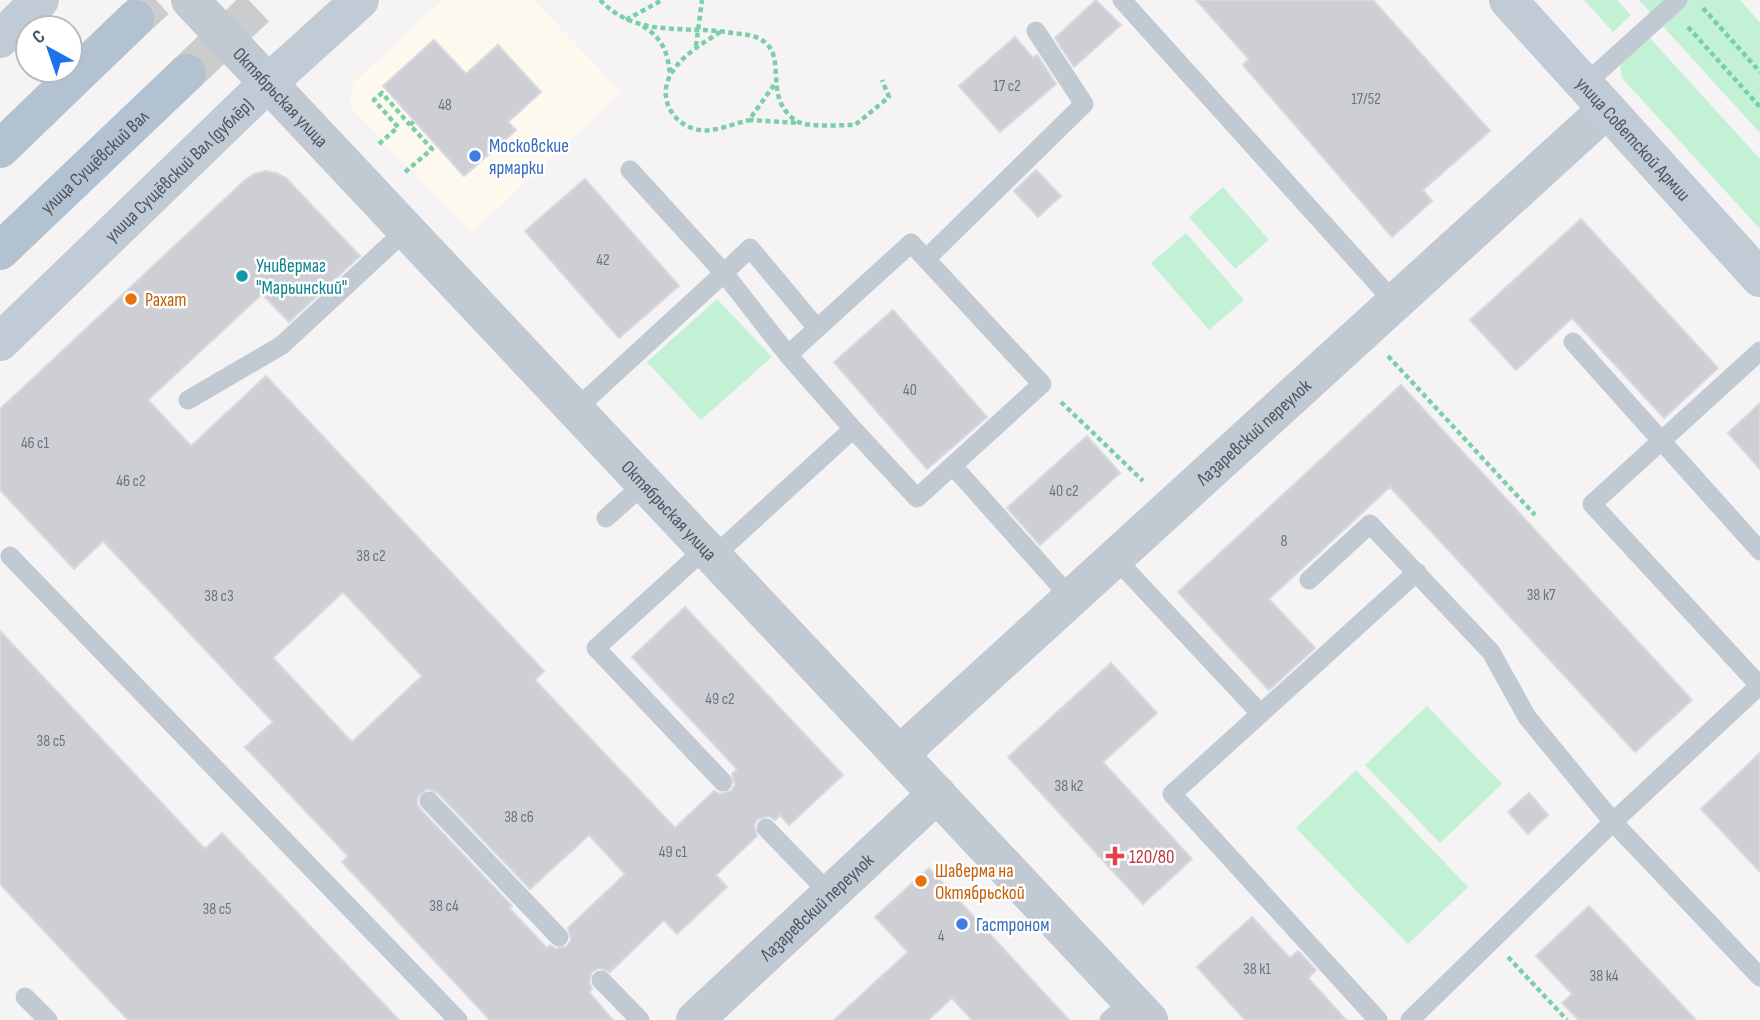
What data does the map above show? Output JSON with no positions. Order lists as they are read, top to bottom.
{
  "streets": {
    "main road": ["улица Советской Армии", "улица Сущёвский Вал", "улица Сущёвский Вал (дублёр)"],
    "street": ["Октябрьская улица", "Лазаревский переулок"]
  },
  "crossings": [
    ["Октябрьская улица", "улица Сущёвский Вал (дублёр)"],
    ["Октябрьская улица", "Лазаревский переулок"],
    ["улица Советской Армии", "Лазаревский переулок"]
  ],
  "places": {
    "other": [
      "Московские ярмарки",
      "Универмаг \"Марьинский\"",
      "Рахат",
      "Шаверма на Октябрьской",
      "Гастроном"
    ],
    "health": ["120/80"]
  },
  "house_numbers": [
    "17 с2",
    "17/52",
    "48",
    "42",
    "40",
    "46 с1",
    "46 с2",
    "40 с2",
    "8",
    "38 с2",
    "38 к7",
    "38 с3",
    "49 с2",
    "38 с5",
    "38 к2",
    "38 с6",
    "49 с1",
    "38 с4",
    "38 с5",
    "4",
    "38 к1",
    "38 к4"
  ],
  "north": "top left"
}
